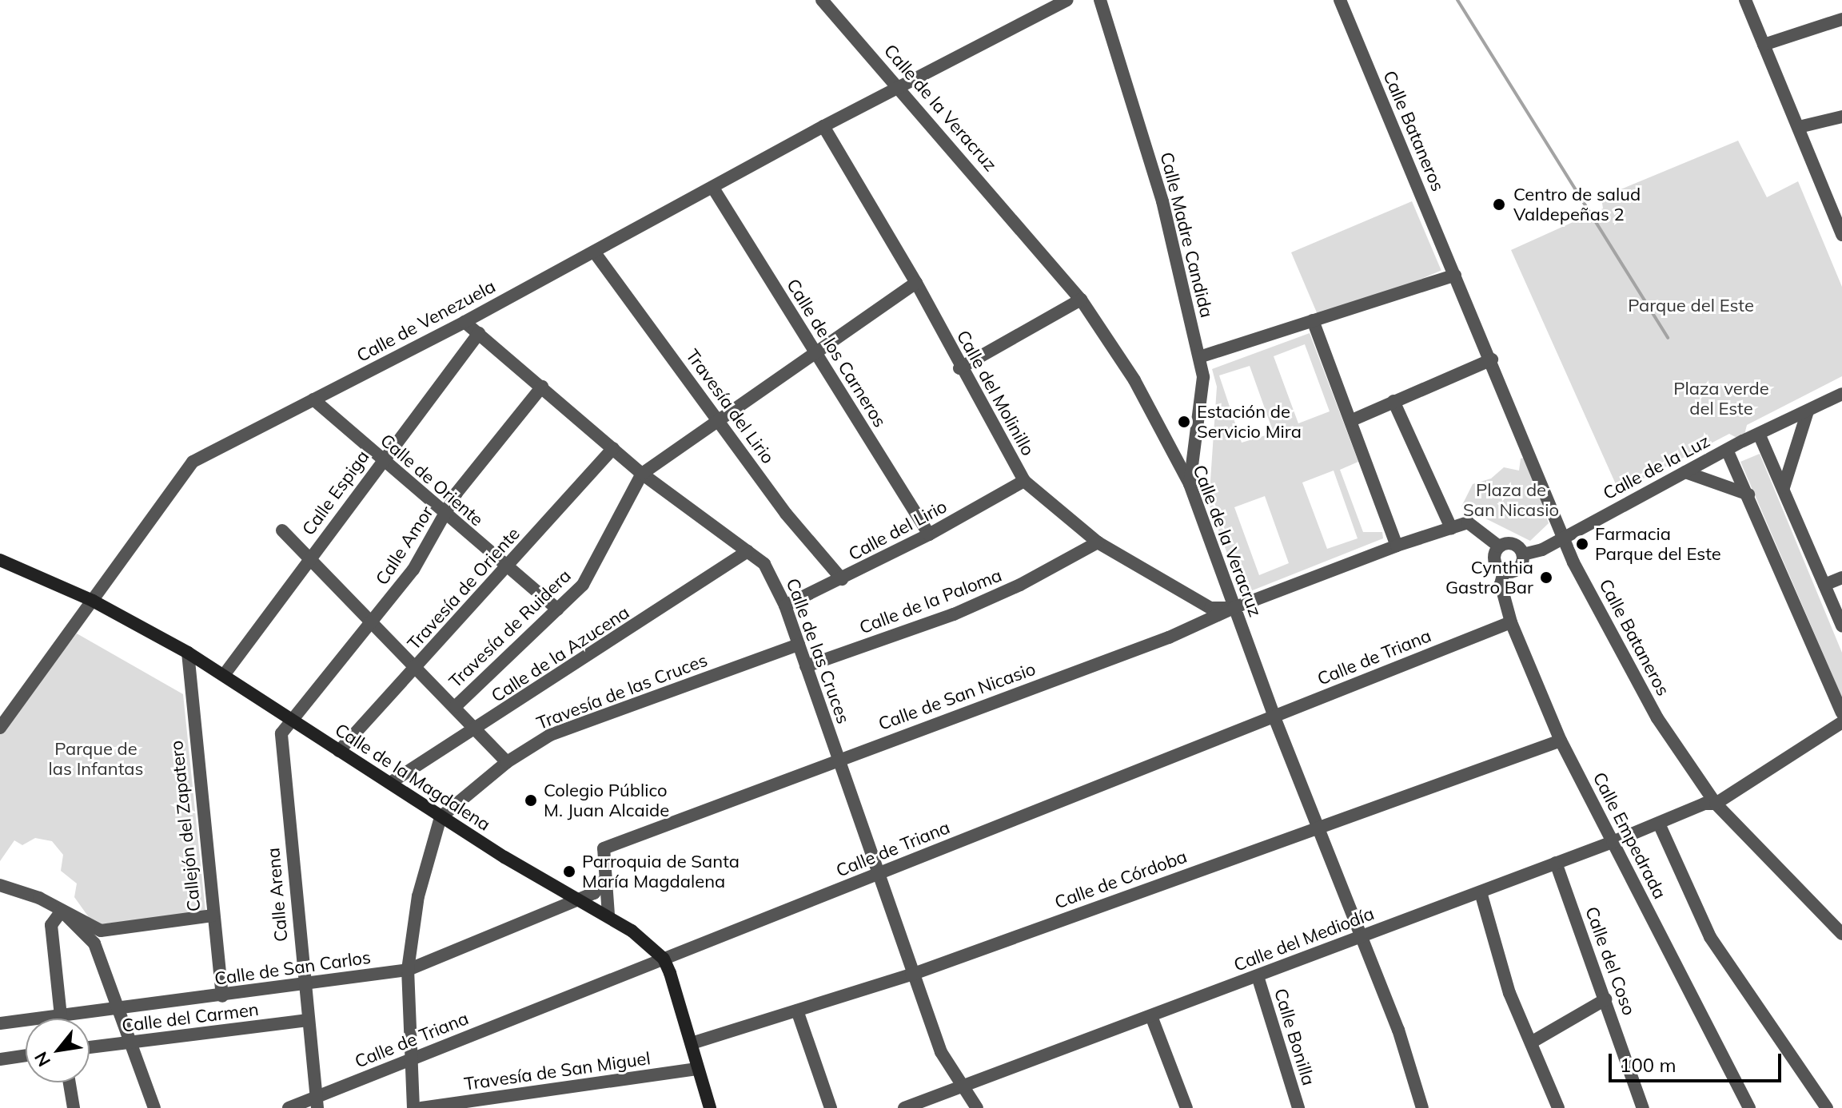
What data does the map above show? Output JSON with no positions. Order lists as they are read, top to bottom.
{
  "streets": {
    "street": [
      "Calle de la Veracruz",
      "Calle Bataneros",
      "Calle Madre Candida",
      "Calle de Venezuela",
      "Calle de los Carneros",
      "Calle del Molinillo",
      "Travesía del Lirio",
      "Calle de la Luz",
      "Calle de Oriente",
      "Calle Espiga",
      "Calle del Lirio",
      "Calle Amor",
      "Travesía de Oriente",
      "Calle de la Paloma",
      "Travesía de Ruidera",
      "Calle de las Cruces",
      "Calle de la Azucena",
      "Calle de Triana",
      "Travesía de las Cruces",
      "Calle de San Nicasio",
      "Calle de la Magdalena",
      "Callejón del Zapatero",
      "Calle Empedrada",
      "Calle de Córdoba",
      "Calle Arena",
      "Calle del Mediodía",
      "Calle del Coso",
      "Calle de San Carlos",
      "Calle del Carmen",
      "Calle Bonilla",
      "Travesía de San Miguel"
    ]
  },
  "crossings": [
    ["Calle de la Veracruz", "Calle Madre Candida"],
    ["Calle de la Veracruz", "Calle de Venezuela"],
    ["Calle de la Veracruz", "Calle de Triana"],
    ["Calle de la Veracruz", "Calle de Córdoba"],
    ["Calle de la Veracruz", "Calle del Mediodía"],
    ["Calle Bataneros", "Calle de la Luz"],
    ["Calle Bataneros", "Calle del Mediodía"],
    ["Calle de Venezuela", "Calle de los Carneros"],
    ["Calle de Venezuela", "Calle del Molinillo"],
    ["Calle de Venezuela", "Travesía del Lirio"],
    ["Calle de Venezuela", "Calle de Oriente"],
    ["Calle de Venezuela", "Calle de las Cruces"],
    ["Calle de Venezuela", "Calle de la Magdalena"],
    ["Calle de los Carneros", "Calle del Lirio"],
    ["Calle del Molinillo", "Calle del Lirio"],
    ["Calle del Molinillo", "Calle de la Paloma"],
    ["Calle del Molinillo", "Calle de San Nicasio"],
    ["Travesía del Lirio", "Calle del Lirio"],
    ["Calle de la Luz", "Calle Empedrada"],
    ["Calle de Oriente", "Calle Espiga"],
    ["Calle de Oriente", "Calle Amor"],
    ["Calle de Oriente", "Travesía de Oriente"],
    ["Calle de Oriente", "Travesía de Ruidera"],
    ["Calle Espiga", "Calle de las Cruces"],
    ["Calle Espiga", "Calle de la Magdalena"],
    ["Calle del Lirio", "Calle de las Cruces"],
    ["Calle Amor", "Calle de las Cruces"],
    ["Calle Amor", "Calle de la Magdalena"],
    ["Calle Amor", "Calle Arena"],
    ["Travesía de Oriente", "Calle de las Cruces"],
    ["Travesía de Oriente", "Calle de la Magdalena"],
    ["Calle de la Paloma", "Calle de las Cruces"],
    ["Travesía de Ruidera", "Calle de las Cruces"],
    ["Calle de las Cruces", "Calle de la Azucena"],
    ["Calle de las Cruces", "Calle de Triana"],
    ["Calle de las Cruces", "Travesía de las Cruces"],
    ["Calle de las Cruces", "Calle de San Nicasio"],
    ["Calle de las Cruces", "Calle de Córdoba"],
    ["Calle de las Cruces", "Calle del Mediodía"],
    ["Calle de la Azucena", "Calle de la Magdalena"],
    ["Calle de Triana", "Calle de la Magdalena"],
    ["Calle de Triana", "Calle Empedrada"],
    ["Calle de Triana", "Calle Arena"],
    ["Travesía de las Cruces", "Calle de la Magdalena"],
    ["Calle de San Nicasio", "Calle de San Carlos"],
    ["Calle de la Magdalena", "Callejón del Zapatero"],
    ["Calle de la Magdalena", "Calle Arena"],
    ["Calle de la Magdalena", "Calle de San Carlos"],
    ["Callejón del Zapatero", "Calle de San Carlos"],
    ["Calle Empedrada", "Calle de Córdoba"],
    ["Calle Empedrada", "Calle del Mediodía"],
    ["Calle Arena", "Calle de San Carlos"],
    ["Calle Arena", "Calle del Carmen"],
    ["Calle del Mediodía", "Calle del Coso"],
    ["Calle del Mediodía", "Calle Bonilla"]
  ],
  "parks": [
    "Parque del Este",
    "Plaza verde del Este",
    "Plaza de San Nicasio",
    "Parque de las Infantas"
  ],
  "places": [
    "Centro de salud Valdepeñas 2",
    "Estación de Servicio Mira",
    "Farmacia Parque del Este",
    "Cynthia Gastro Bar",
    "Colegio Público M. Juan Alcaide",
    "Parroquia de Santa María Magdalena"
  ],
  "scale_bar": "100 m",
  "north": "bottom left"
}
